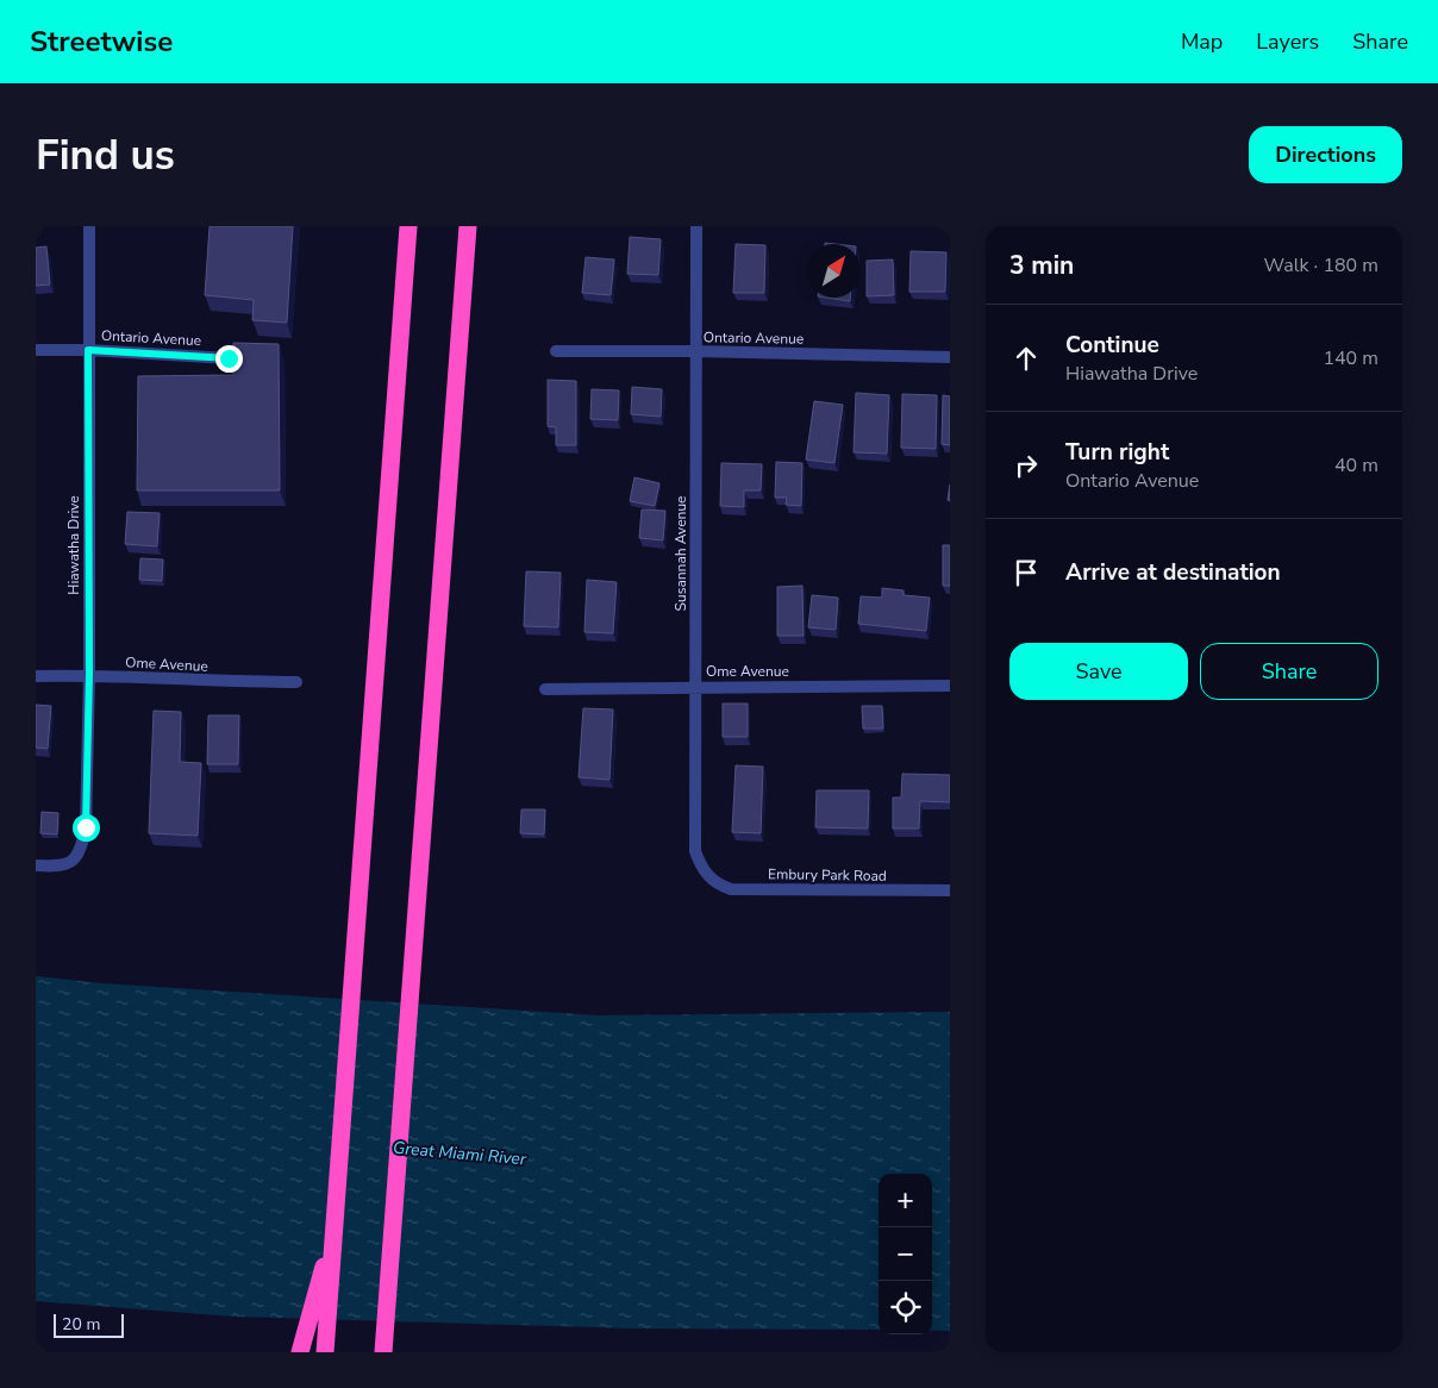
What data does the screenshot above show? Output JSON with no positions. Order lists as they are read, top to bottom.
{
  "streets": {
    "street": [
      "Ontario Avenue",
      "Hiawatha Drive",
      "Susannah Avenue",
      "Ome Avenue",
      "Embury Park Road"
    ]
  },
  "crossings": [
    ["Ontario Avenue", "Hiawatha Drive"],
    ["Ontario Avenue", "Susannah Avenue"],
    ["Hiawatha Drive", "Ome Avenue"],
    ["Susannah Avenue", "Ome Avenue"],
    ["Susannah Avenue", "Embury Park Road"]
  ],
  "water": ["Great Miami River"],
  "scale_bar": "20 m",
  "north": "top right",
  "page": {
    "header": "Streetwise",
    "nav": ["Map", "Layers", "Share"],
    "buttons": [
      "Directions",
      ["Save", "Share"]
    ],
    "title": "Find us",
    "heading": ["3 min", "Walk · 180 m"],
    "list": [
      ["Continue", "Hiawatha Drive", "140 m"],
      ["Turn right", "Ontario Avenue", "40 m"],
      "Arrive at destination"
    ],
    "map_buttons": ["+", "−"],
    "scale": "20 m"
  }
}
